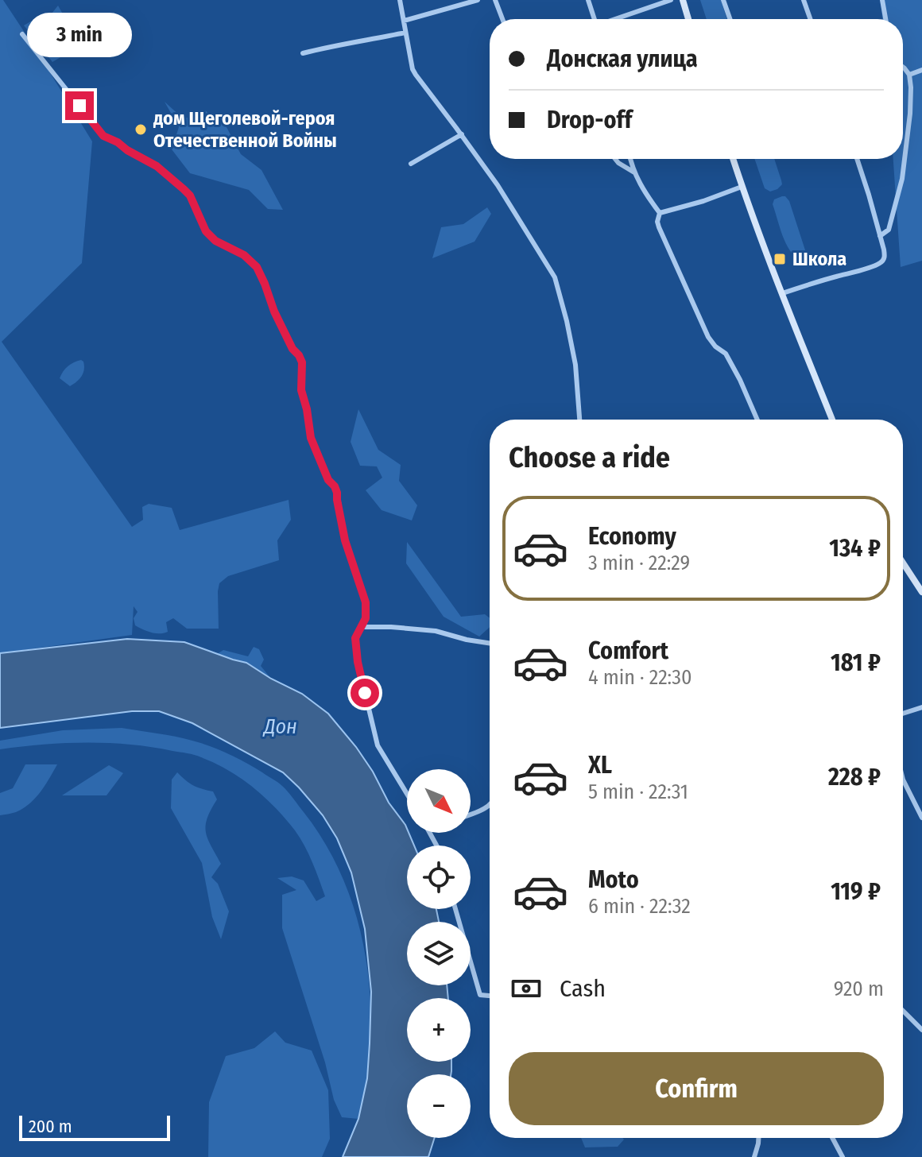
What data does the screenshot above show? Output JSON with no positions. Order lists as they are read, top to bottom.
{
  "water": ["Дон"],
  "places": {
    "other": ["дом Щеголевой-героя Отечественной Войны"],
    "transit": ["Школа"]
  },
  "scale_bar": "200 m",
  "north": "bottom right",
  "page": {
    "bubble": "3 min",
    "banner": ["Донская улица", "Drop-off"],
    "heading": "Choose a ride",
    "list": [
      {
        "name": "Economy",
        "note": "3 min · 22:29",
        "value": "134 ₽"
      },
      {
        "name": "Comfort",
        "note": "4 min · 22:30",
        "value": "181 ₽"
      },
      {
        "name": "XL",
        "note": "5 min · 22:31",
        "value": "228 ₽"
      },
      {
        "name": "Moto",
        "note": "6 min · 22:32",
        "value": "119 ₽"
      }
    ],
    "map_buttons": ["+", "−"],
    "pay": ["Cash", "920 m"],
    "buttons": "Confirm",
    "scale": "200 m"
  }
}
